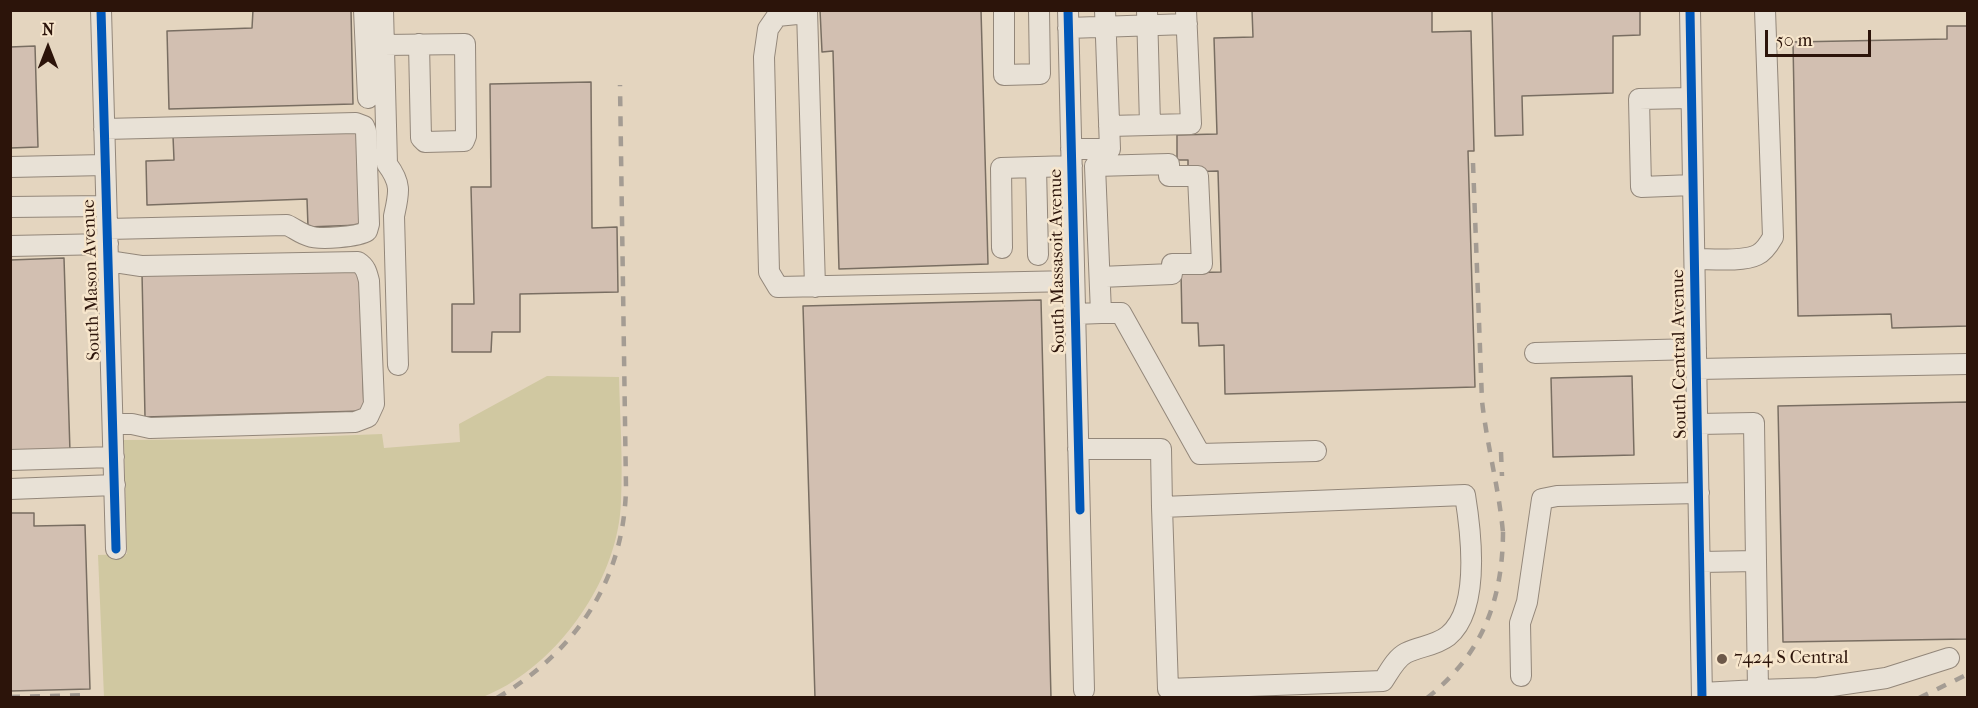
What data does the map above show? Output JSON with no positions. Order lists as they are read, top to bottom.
{
  "streets": {
    "street": ["South Massasoit Avenue", "South Mason Avenue", "South Central Avenue"]
  },
  "places": ["7424 S Central"],
  "scale_bar": "50 m",
  "north": "top"
}
